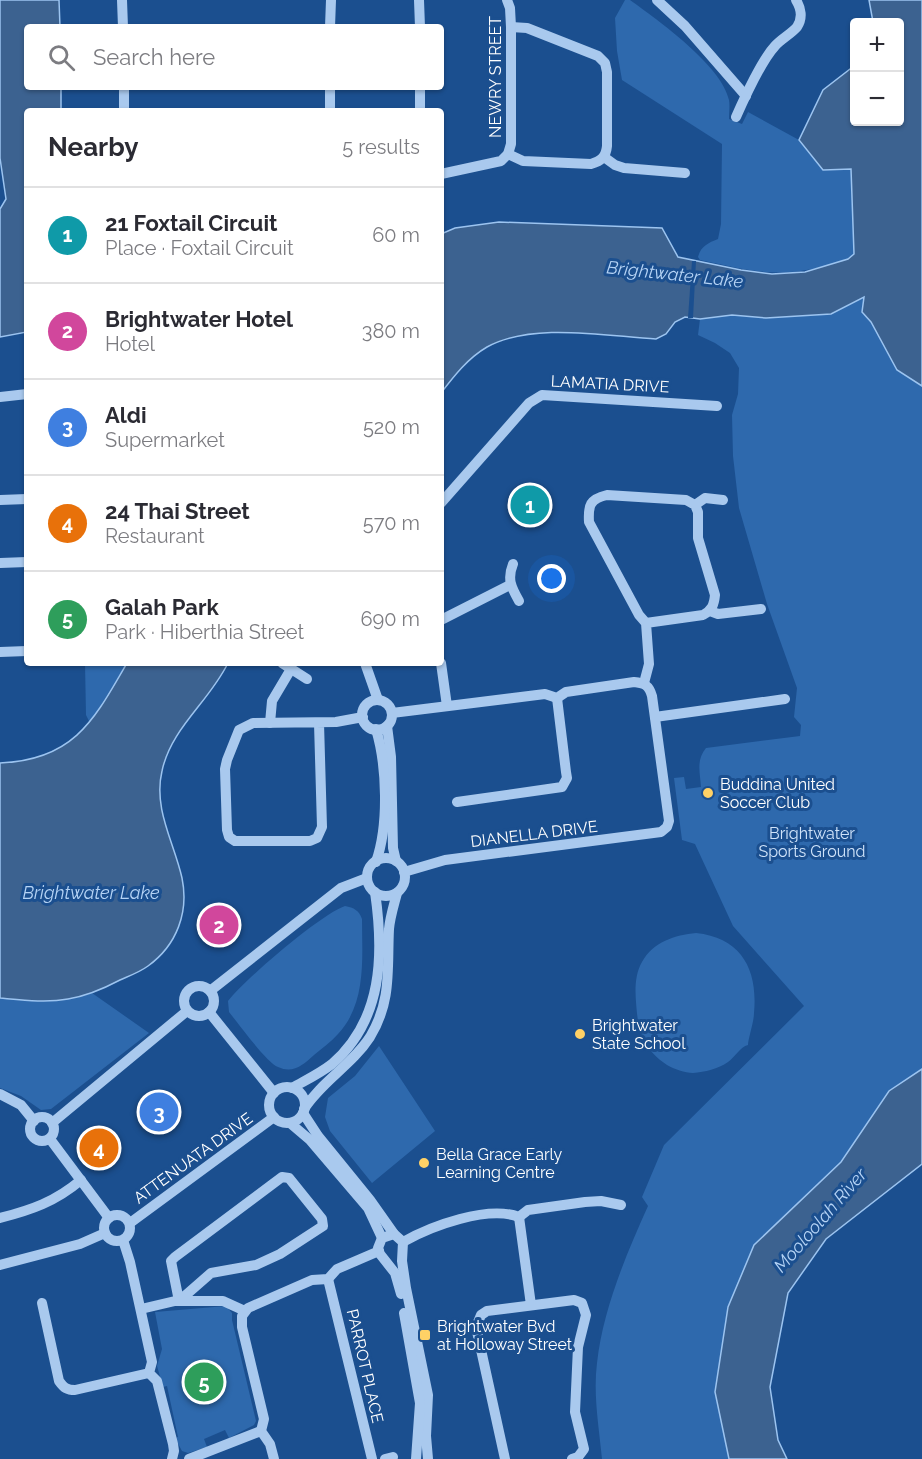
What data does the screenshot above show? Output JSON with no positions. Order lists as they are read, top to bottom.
{
  "streets": {
    "street": [
      "NEWRY STREET",
      "LAMATIA DRIVE",
      "DIANELLA DRIVE",
      "ATTENUATA DRIVE",
      "PARROT PLACE"
    ]
  },
  "water": ["Brightwater Lake", "Mooloolah River"],
  "parks": ["Brightwater Sports Ground"],
  "places": {
    "other": ["Buddina United Soccer Club", "Brightwater State School", "Bella Grace Early Learning Centre"],
    "transit": ["Brightwater Bvd at Holloway Street"]
  },
  "page": {
    "map_buttons": ["+", "−"],
    "search": "Search here",
    "heading": ["Nearby", "5 results"],
    "list": [
      {
        "mark": "1",
        "name": "21 Foxtail Circuit",
        "note": "Place · Foxtail Circuit",
        "value": "60 m"
      },
      {
        "mark": "2",
        "name": "Brightwater Hotel",
        "note": "Hotel",
        "value": "380 m"
      },
      {
        "mark": "3",
        "name": "Aldi",
        "note": "Supermarket",
        "value": "520 m"
      },
      {
        "mark": "4",
        "name": "24 Thai Street",
        "note": "Restaurant",
        "value": "570 m"
      },
      {
        "mark": "5",
        "name": "Galah Park",
        "note": "Park · Hiberthia Street",
        "value": "690 m"
      }
    ],
    "pins": [
      "1",
      "2",
      "3",
      "4",
      "5"
    ]
  }
}
